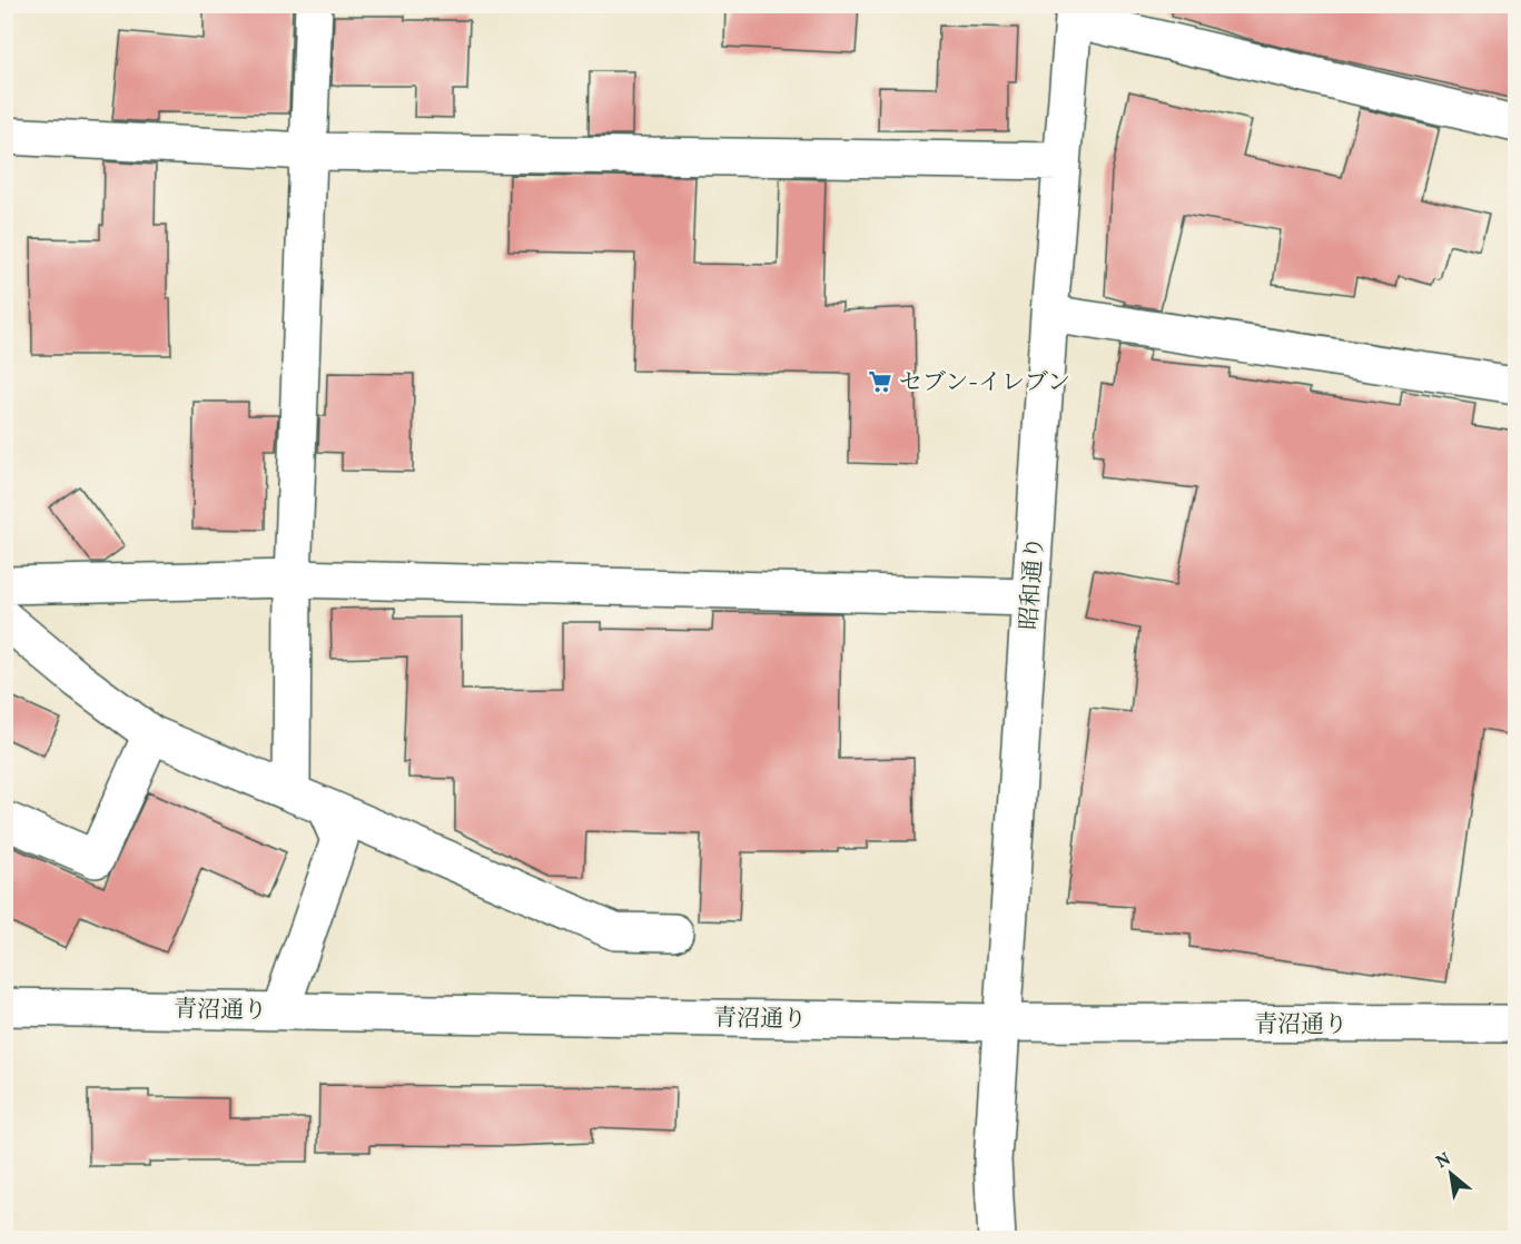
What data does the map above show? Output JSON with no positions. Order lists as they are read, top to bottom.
{
  "streets": {
    "street": ["昭和通り", "青沼通り"]
  },
  "crossings": [
    ["昭和通り", "青沼通り"]
  ],
  "places": {
    "supermarket": ["セブン-イレブン"]
  },
  "north": "top left"
}
